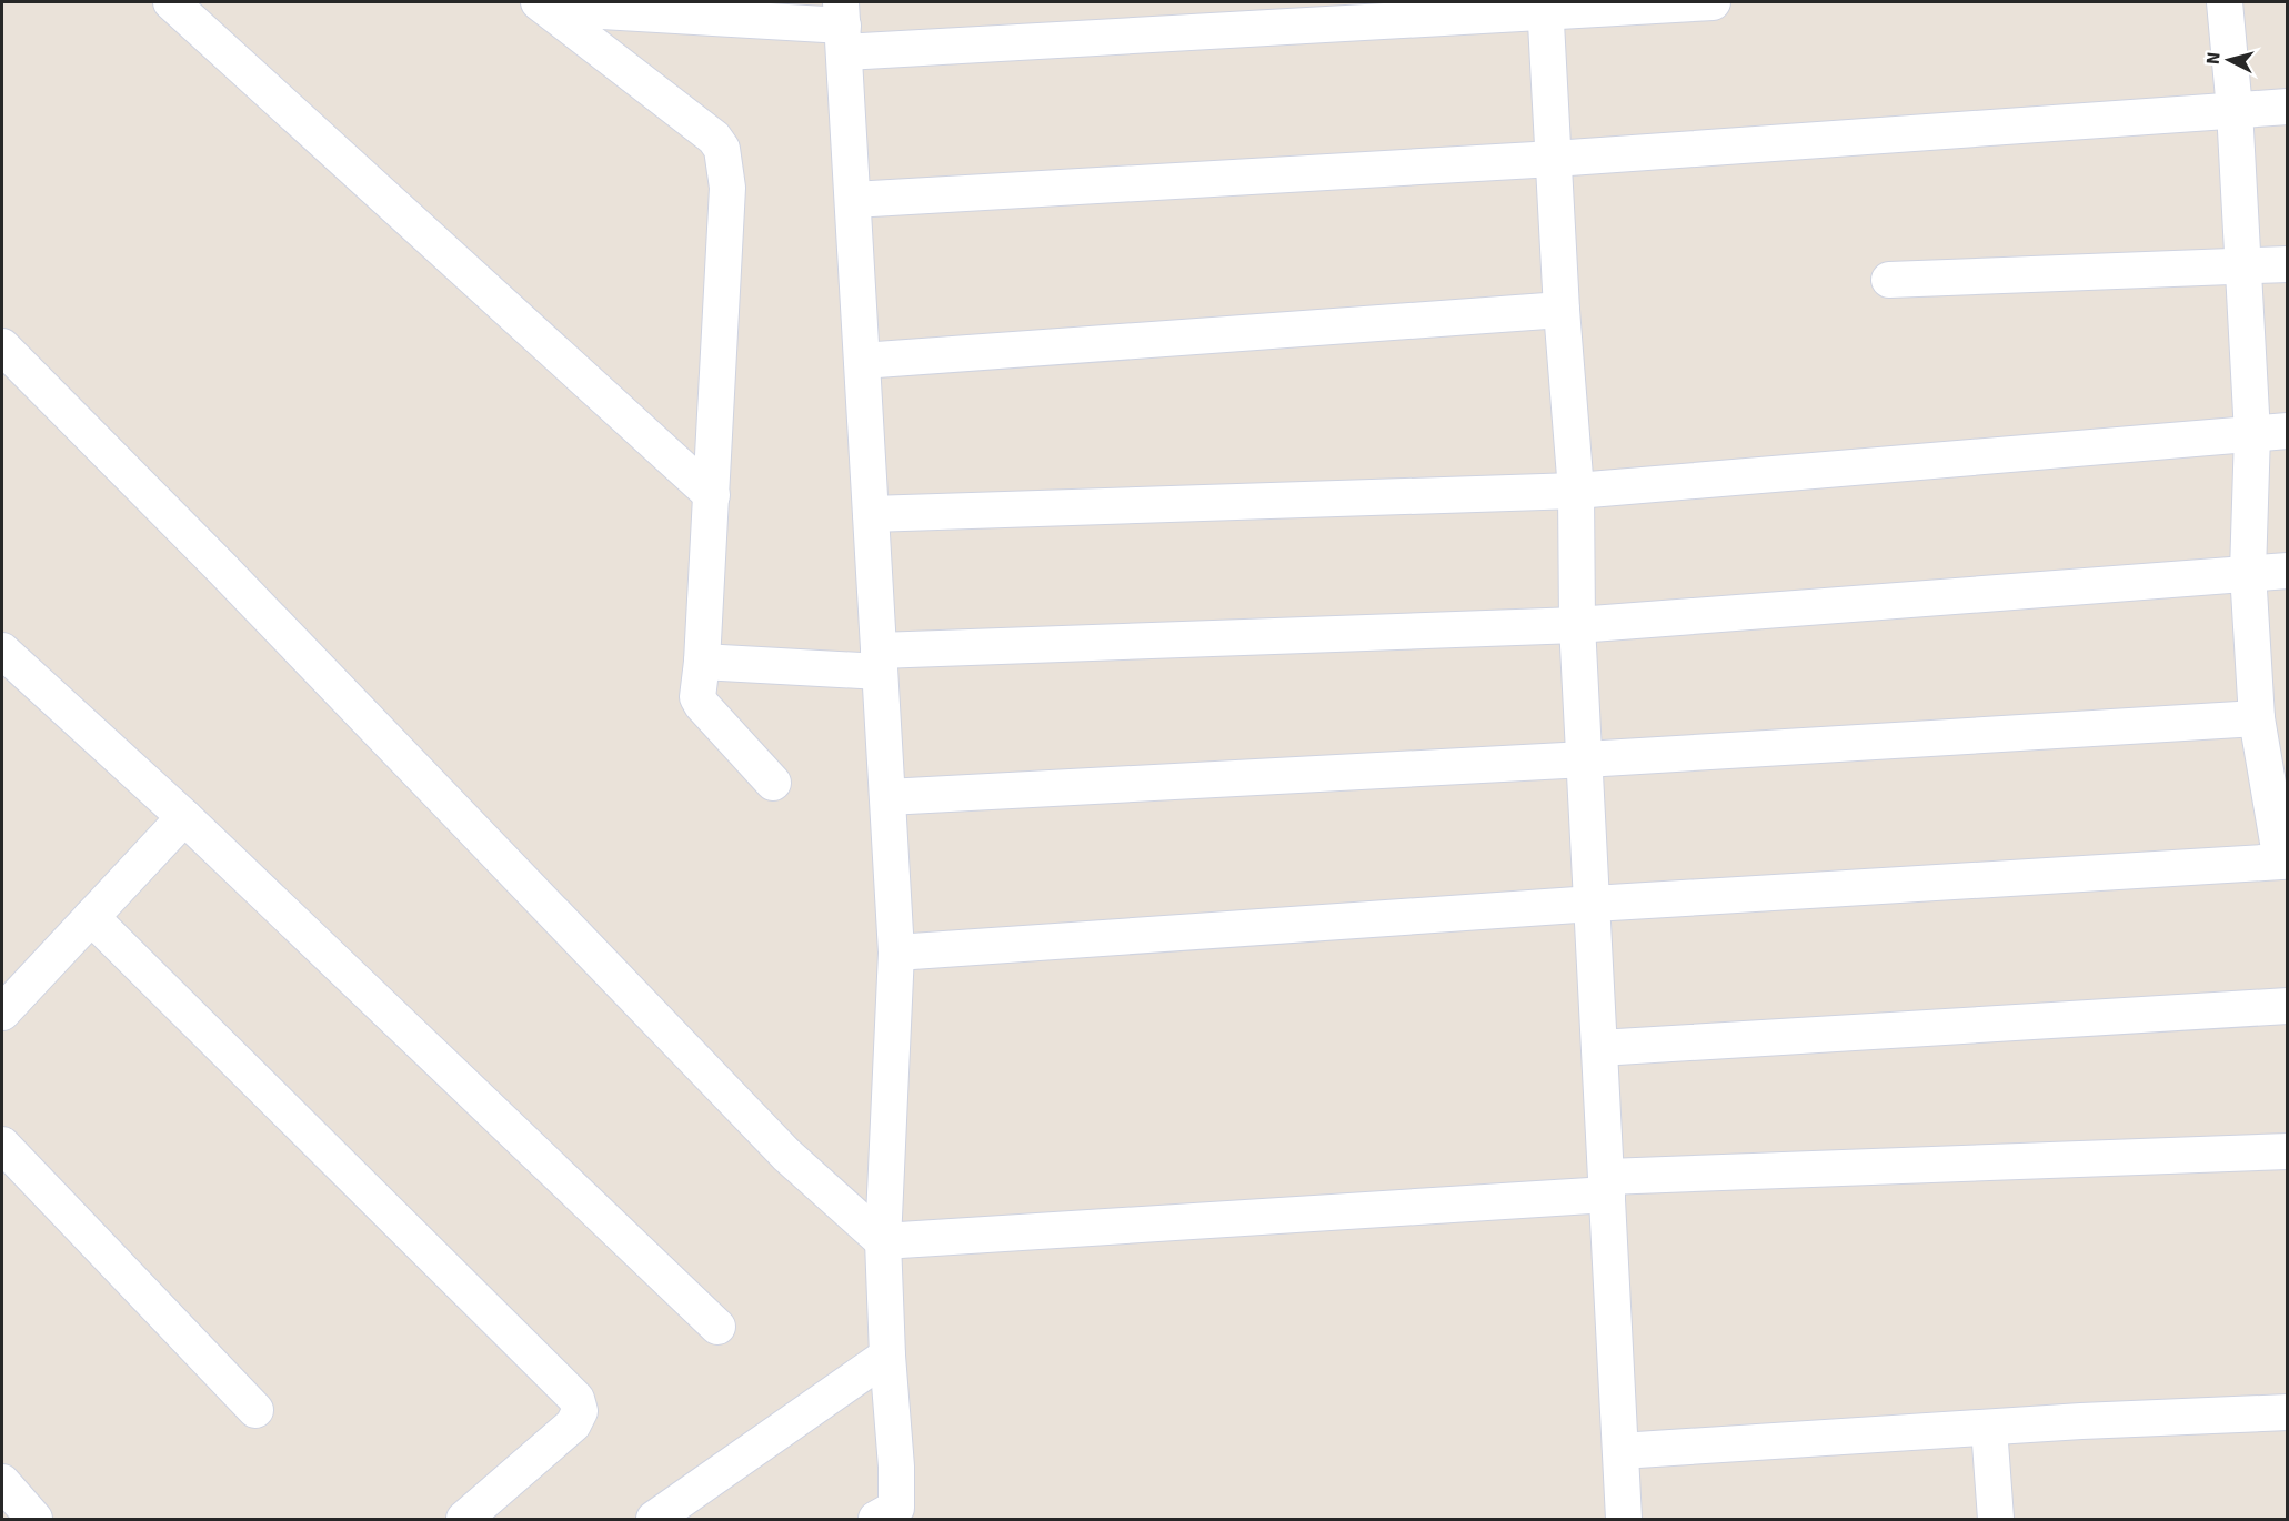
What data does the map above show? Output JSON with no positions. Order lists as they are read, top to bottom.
{
  "north": "left"
}
